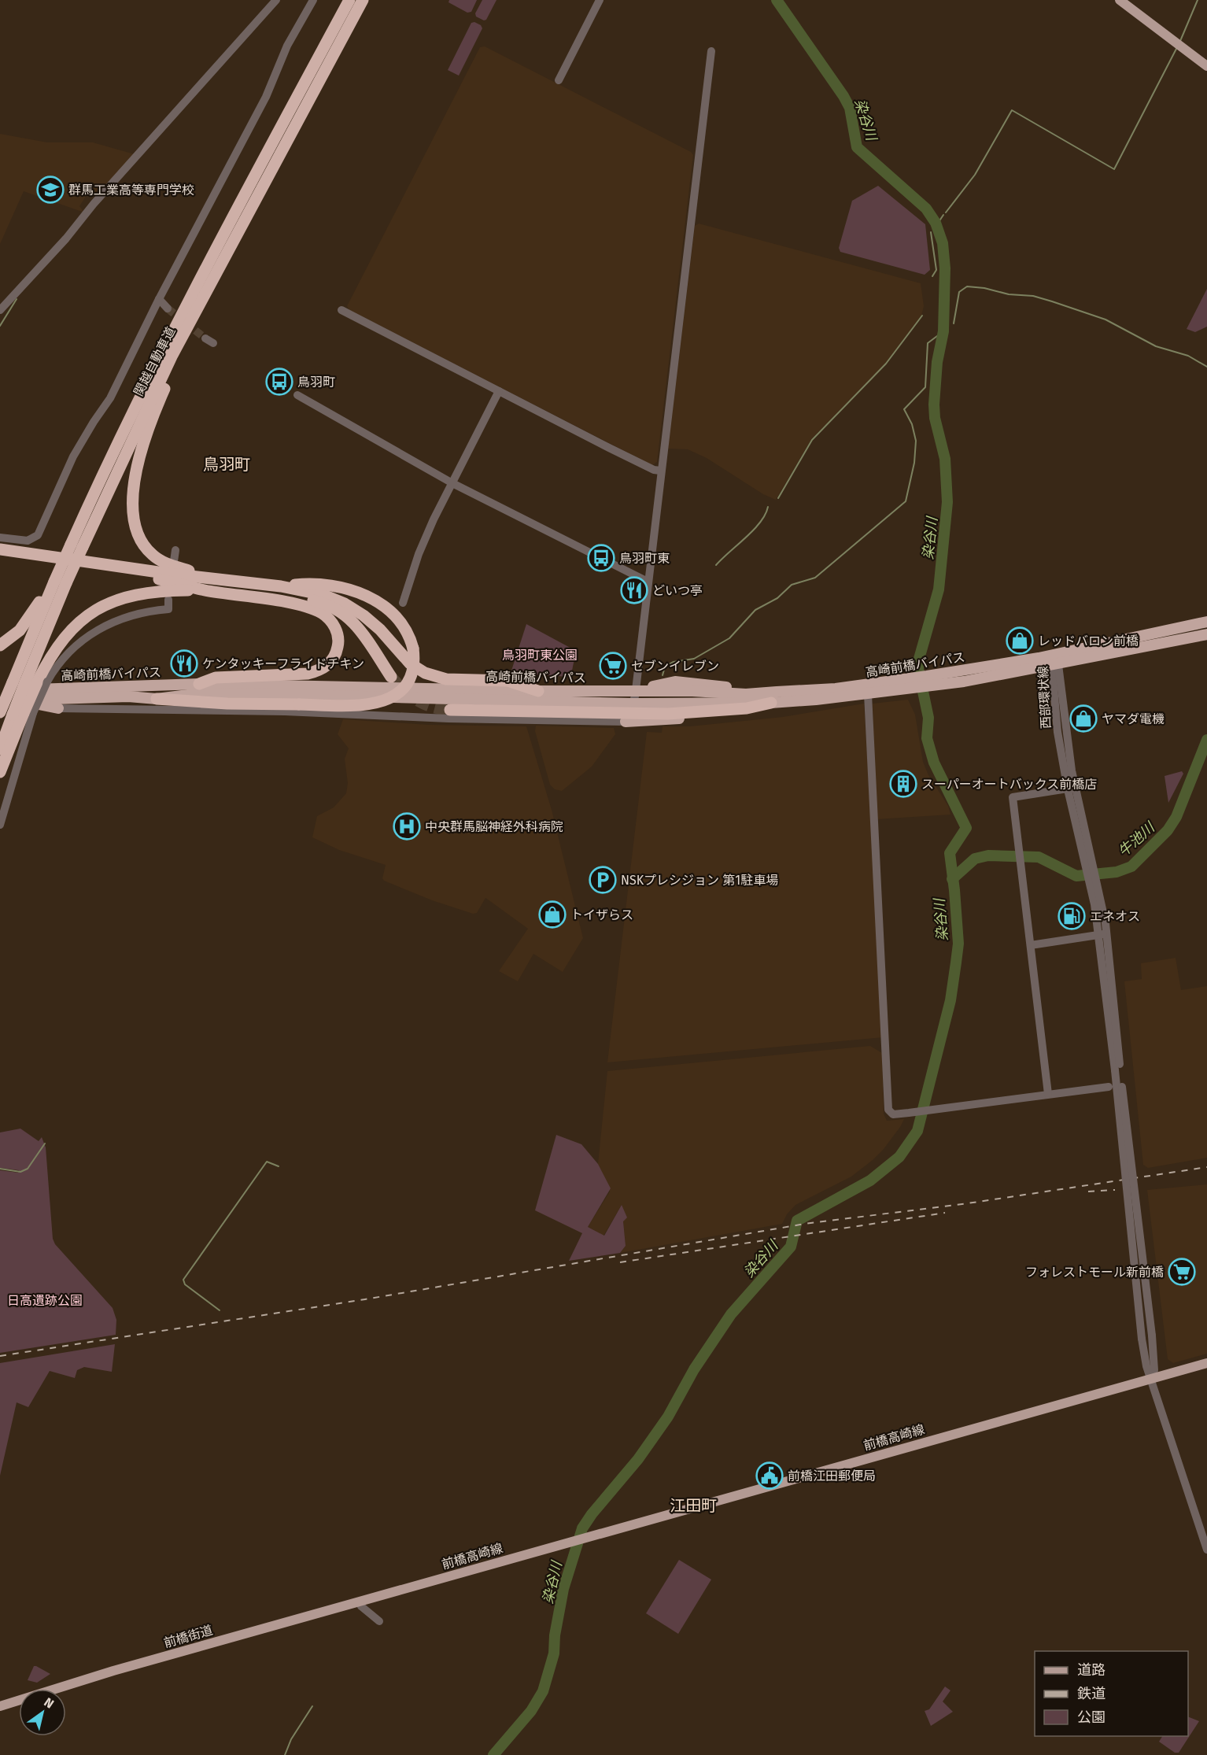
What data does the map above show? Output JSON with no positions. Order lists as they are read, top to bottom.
{
  "streets": {
    "highway": ["関越自動車道", "高崎前橋バイパス"],
    "main road": ["前橋高崎線", "前橋街道"],
    "street": ["西部環状線"]
  },
  "crossings": [
    ["高崎前橋バイパス", "西部環状線"],
    ["前橋高崎線", "前橋街道"]
  ],
  "districts": ["鳥羽町", "江田町"],
  "water": ["染谷川", "牛池川"],
  "parks": ["鳥羽町東公園", "日高遺跡公園"],
  "places": {
    "school or university": ["群馬工業高等専門学校"],
    "bus stop": ["鳥羽町", "鳥羽町東"],
    "restaurant": ["どいつ亭", "ケンタッキーフライドチキン"],
    "shop": ["レッドバロン前橋", "ヤマダ電機", "トイザらス"],
    "supermarket": ["セブンイレブン", "フォレストモール新前橋"],
    "building": ["スーパーオートバックス前橋店"],
    "hospital": ["中央群馬脳神経外科病院"],
    "parking": ["NSKプレシジョン 第1駐車場"],
    "fuel station": ["エネオス"],
    "public building": ["前橋江田郵便局"]
  },
  "legend": ["道路", "鉄道", "公園"],
  "north": "top right"
}
